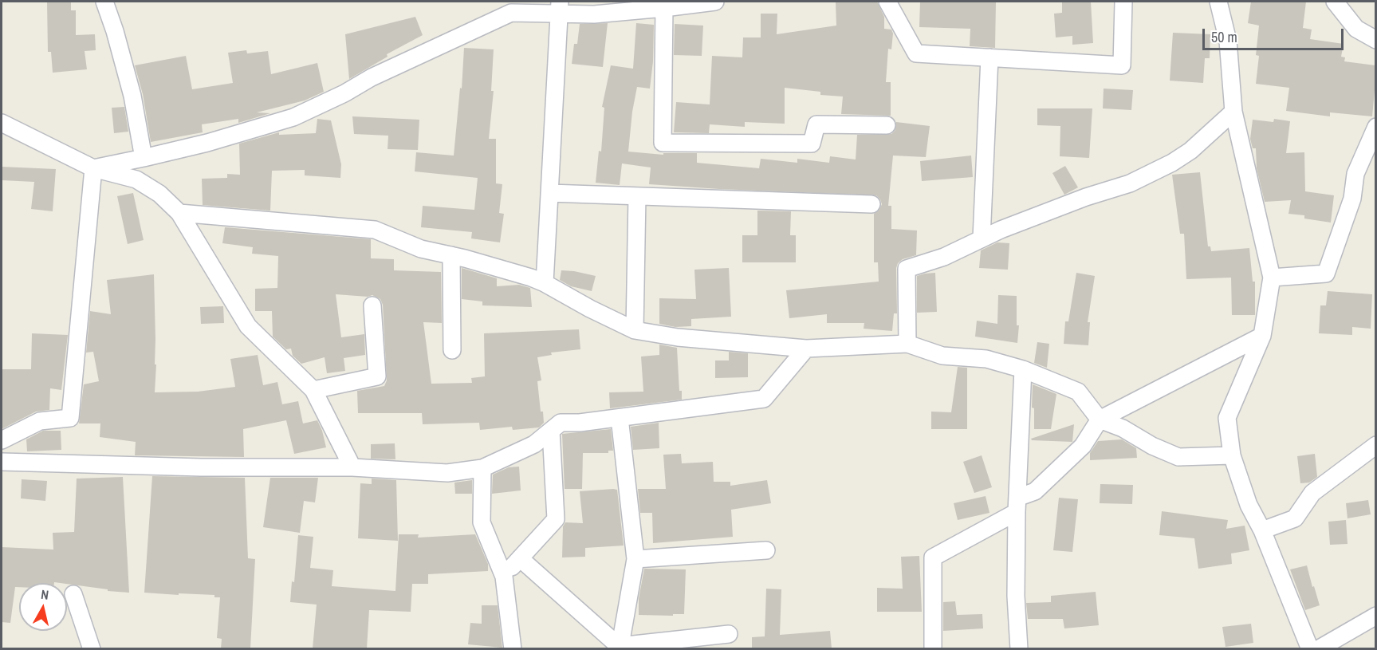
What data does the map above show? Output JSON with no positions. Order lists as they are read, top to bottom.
{
  "scale_bar": "50 m",
  "north": "top"
}
